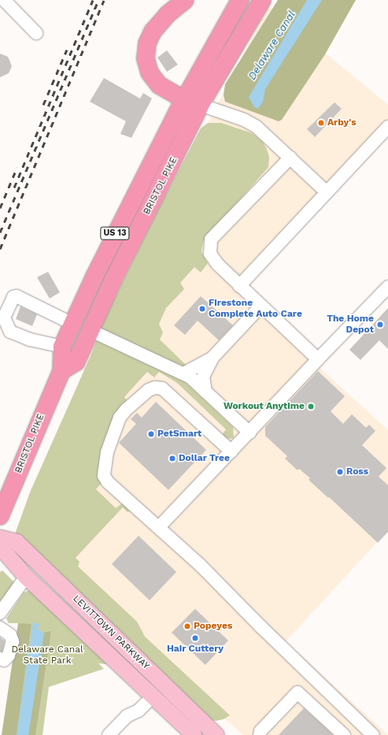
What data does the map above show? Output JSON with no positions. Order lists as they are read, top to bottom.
{
  "streets": {
    "highway": ["BRISTOL PIKE", "US 13"],
    "main road": ["LEVITTOWN PARKWAY"]
  },
  "water": ["Delaware Canal"],
  "parks": ["Delaware Canal State Park"],
  "places": [
    "Arby's",
    "Firestone Complete Auto Care",
    "The Home Depot",
    "Workout Anytime",
    "PetSmart",
    "Dollar Tree",
    "Ross",
    "Popeyes",
    "Hair Cuttery"
  ]
}
